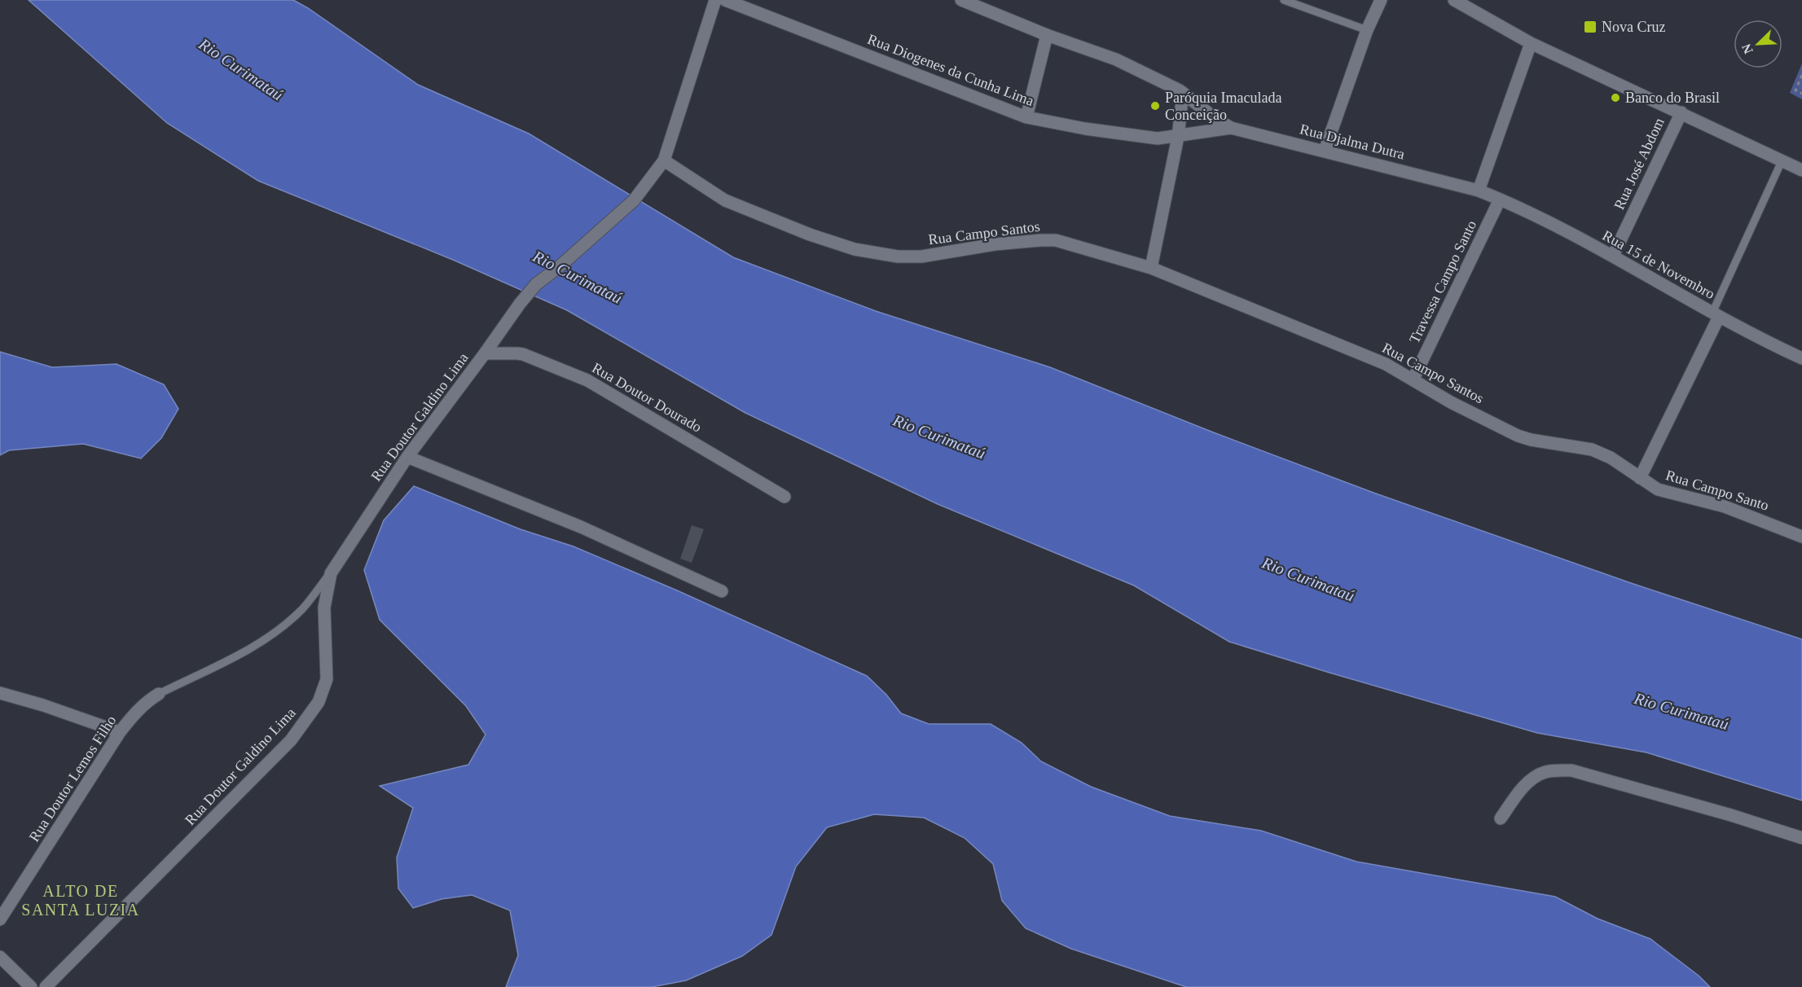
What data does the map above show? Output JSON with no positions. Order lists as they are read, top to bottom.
{
  "streets": {
    "street": [
      "Rua Diogenes da Cunha Lima",
      "Rua Djalma Dutra",
      "Rua José Abdom",
      "Rua Campo Santos",
      "Rua 15 de Novembro",
      "Travessa Campo Santo",
      "Rua Doutor Dourado",
      "Rua Doutor Galdino Lima",
      "Rua Campo Santo",
      "Rua Doutor Lemos Filho"
    ]
  },
  "crossings": [
    ["Rua Diogenes da Cunha Lima", "Rua Djalma Dutra"],
    ["Rua Djalma Dutra", "Rua 15 de Novembro"],
    ["Rua Djalma Dutra", "Travessa Campo Santo"],
    ["Rua José Abdom", "Rua 15 de Novembro"],
    ["Rua Campo Santos", "Travessa Campo Santo"],
    ["Rua Campo Santos", "Rua Doutor Galdino Lima"],
    ["Rua Campo Santos", "Rua Campo Santo"],
    ["Rua 15 de Novembro", "Travessa Campo Santo"],
    ["Rua Doutor Dourado", "Rua Doutor Galdino Lima"],
    ["Rua Doutor Galdino Lima", "Rua Doutor Lemos Filho"]
  ],
  "districts": ["ALTO DE SANTA LUZIA"],
  "water": ["Rio Curimataú"],
  "places": {
    "transit": ["Nova Cruz"],
    "other": ["Banco do Brasil", "Paróquia Imaculada Conceição"]
  },
  "north": "bottom left"
}
